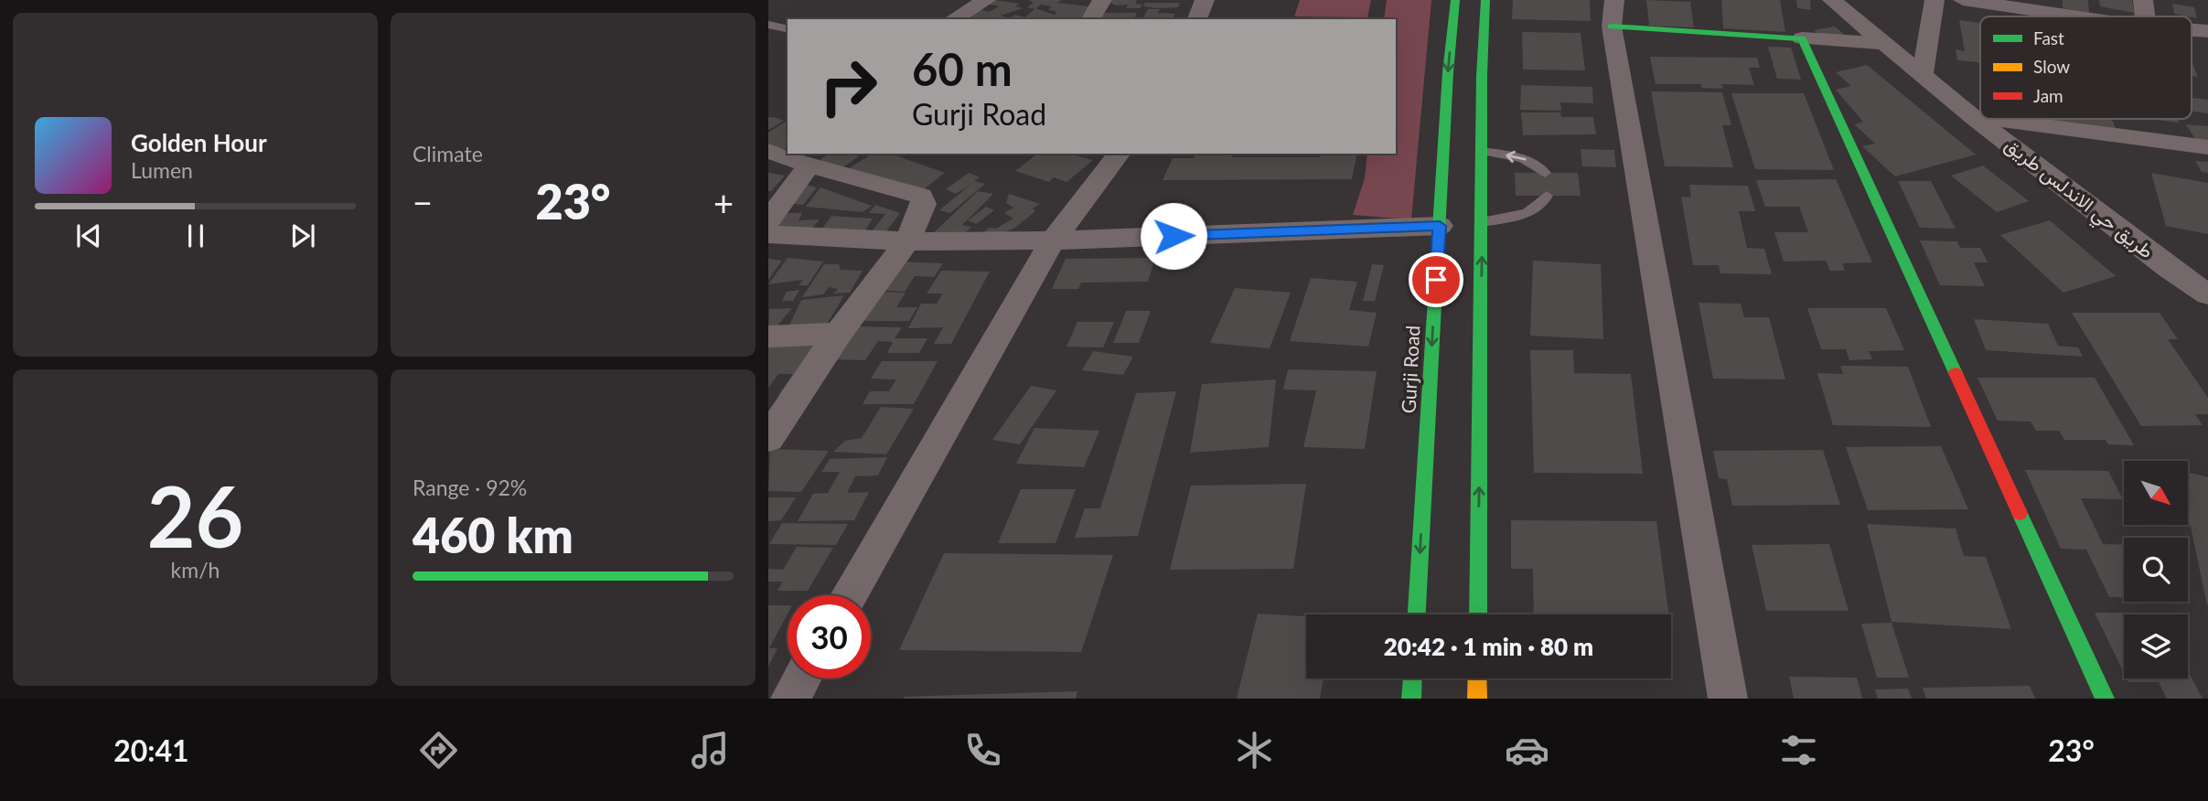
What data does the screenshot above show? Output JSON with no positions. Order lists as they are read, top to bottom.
{
  "streets": {
    "main road": ["Gurji Road"],
    "street": ["طريق حي الاندلس طريق"]
  },
  "legend": ["Fast", "Slow", "Jam"],
  "north": "bottom right",
  "page": {
    "tile": [
      "Climate",
      ["26", "km/h"],
      ["Range · 92%", "460 km"]
    ],
    "turn": ["60 m", "Gurji Road"],
    "song": ["Golden Hour", "Lumen"],
    "heat": ["−", "23°", "+"],
    "limit": "30",
    "trip": "20:42 · 1 min · 80 m",
    "tabs": ["20:41", "23°"]
  }
}
